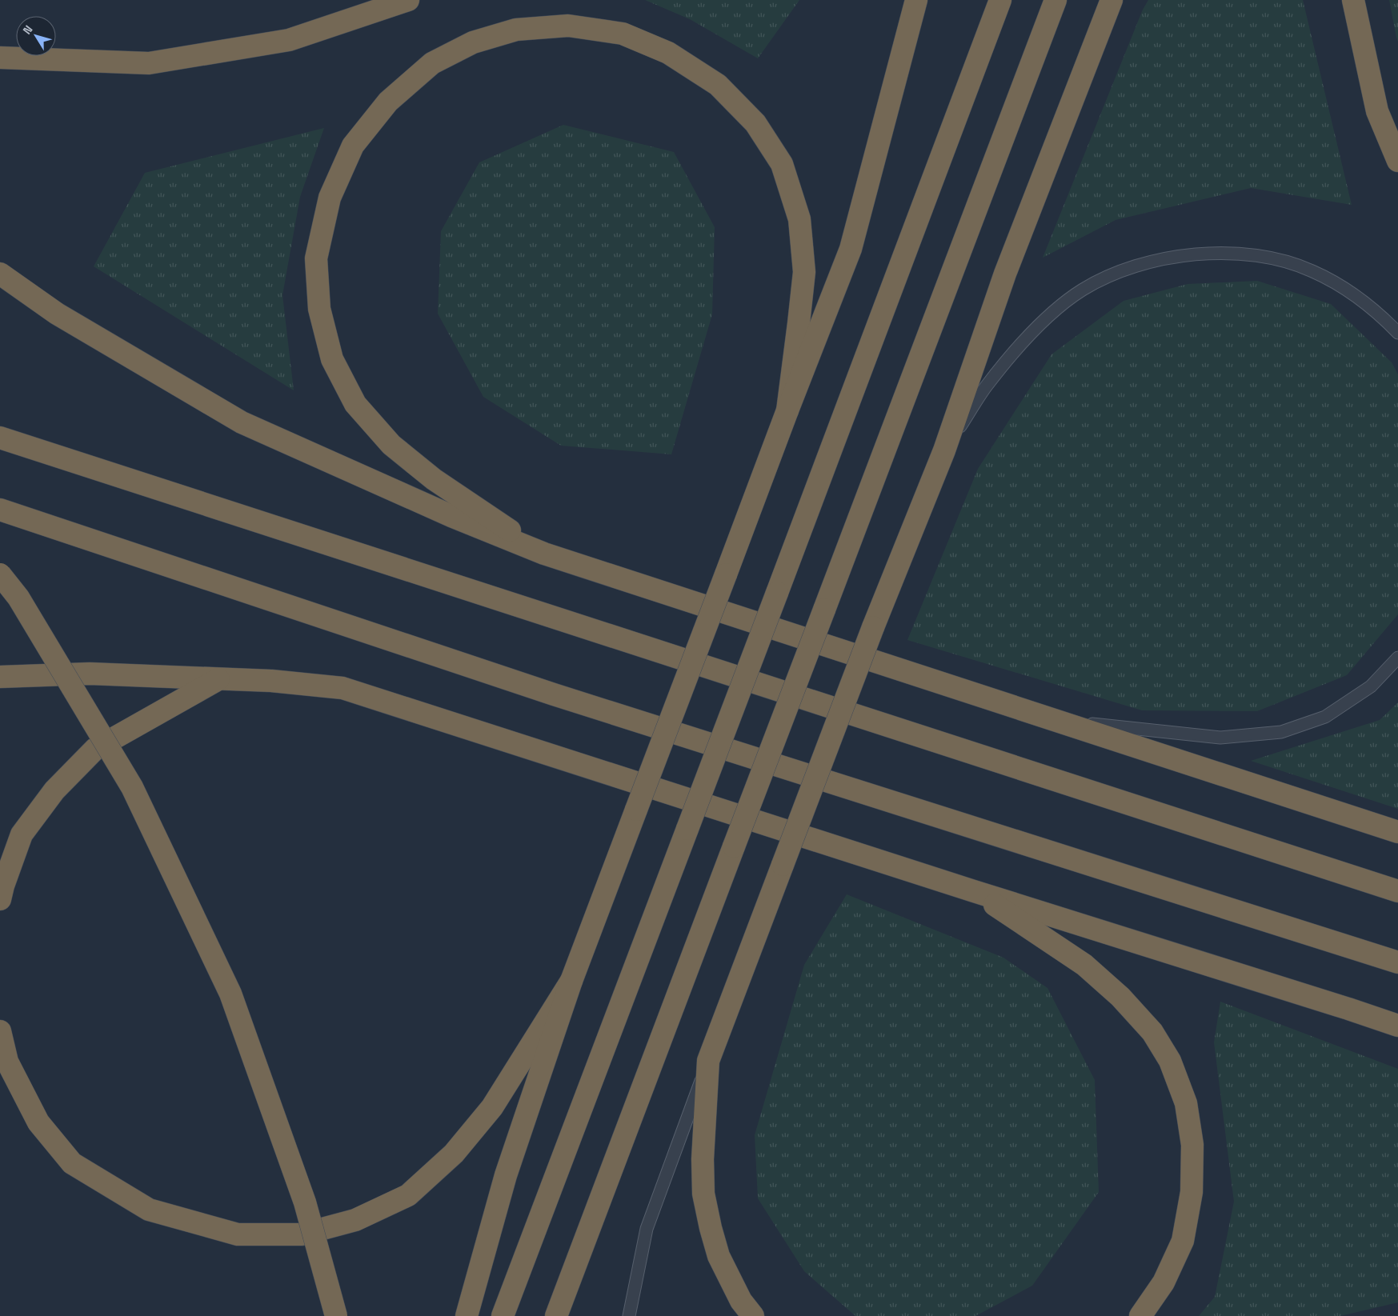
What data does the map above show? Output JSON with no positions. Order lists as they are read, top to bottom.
{
  "north": "top left"
}
